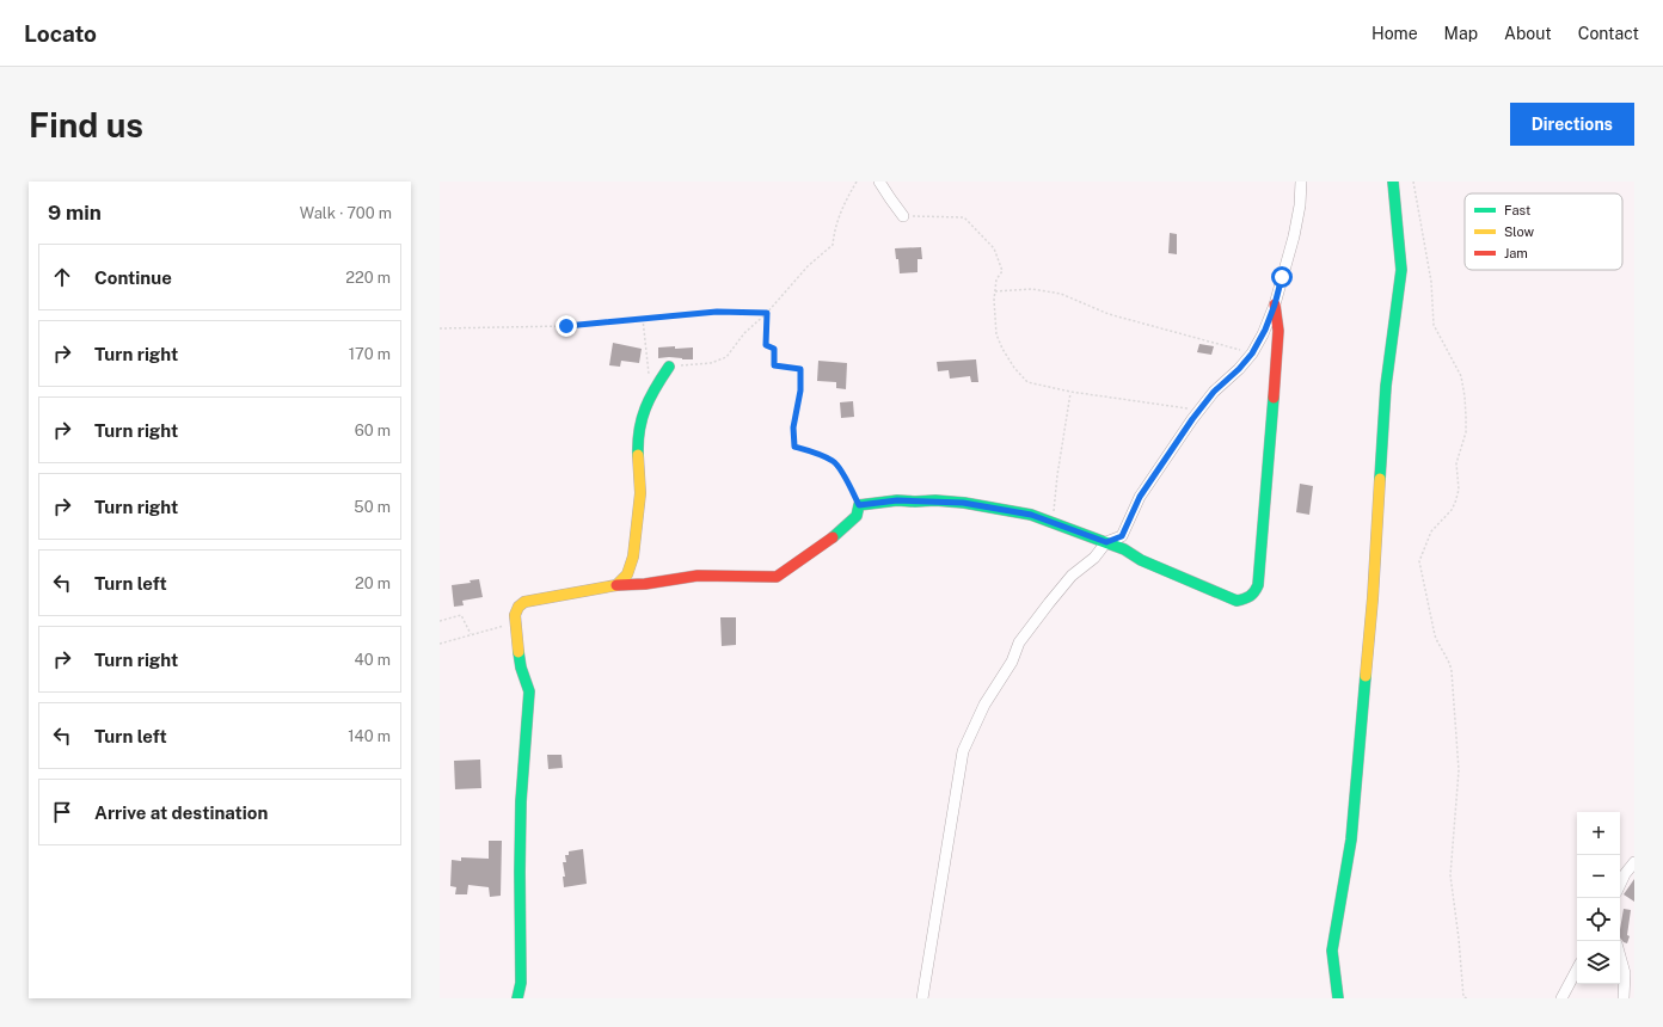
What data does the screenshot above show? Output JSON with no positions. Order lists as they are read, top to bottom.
{
  "legend": ["Fast", "Slow", "Jam"],
  "page": {
    "header": "Locato",
    "nav": [
      "Home",
      "Map",
      "About",
      "Contact"
    ],
    "buttons": "Directions",
    "title": "Find us",
    "heading": ["9 min", "Walk · 700 m"],
    "list": [
      ["Continue", "220 m"],
      ["Turn right", "170 m"],
      ["Turn right", "60 m"],
      ["Turn right", "50 m"],
      ["Turn left", "20 m"],
      ["Turn right", "40 m"],
      ["Turn left", "140 m"],
      "Arrive at destination"
    ],
    "map_buttons": ["+", "−"]
  }
}
